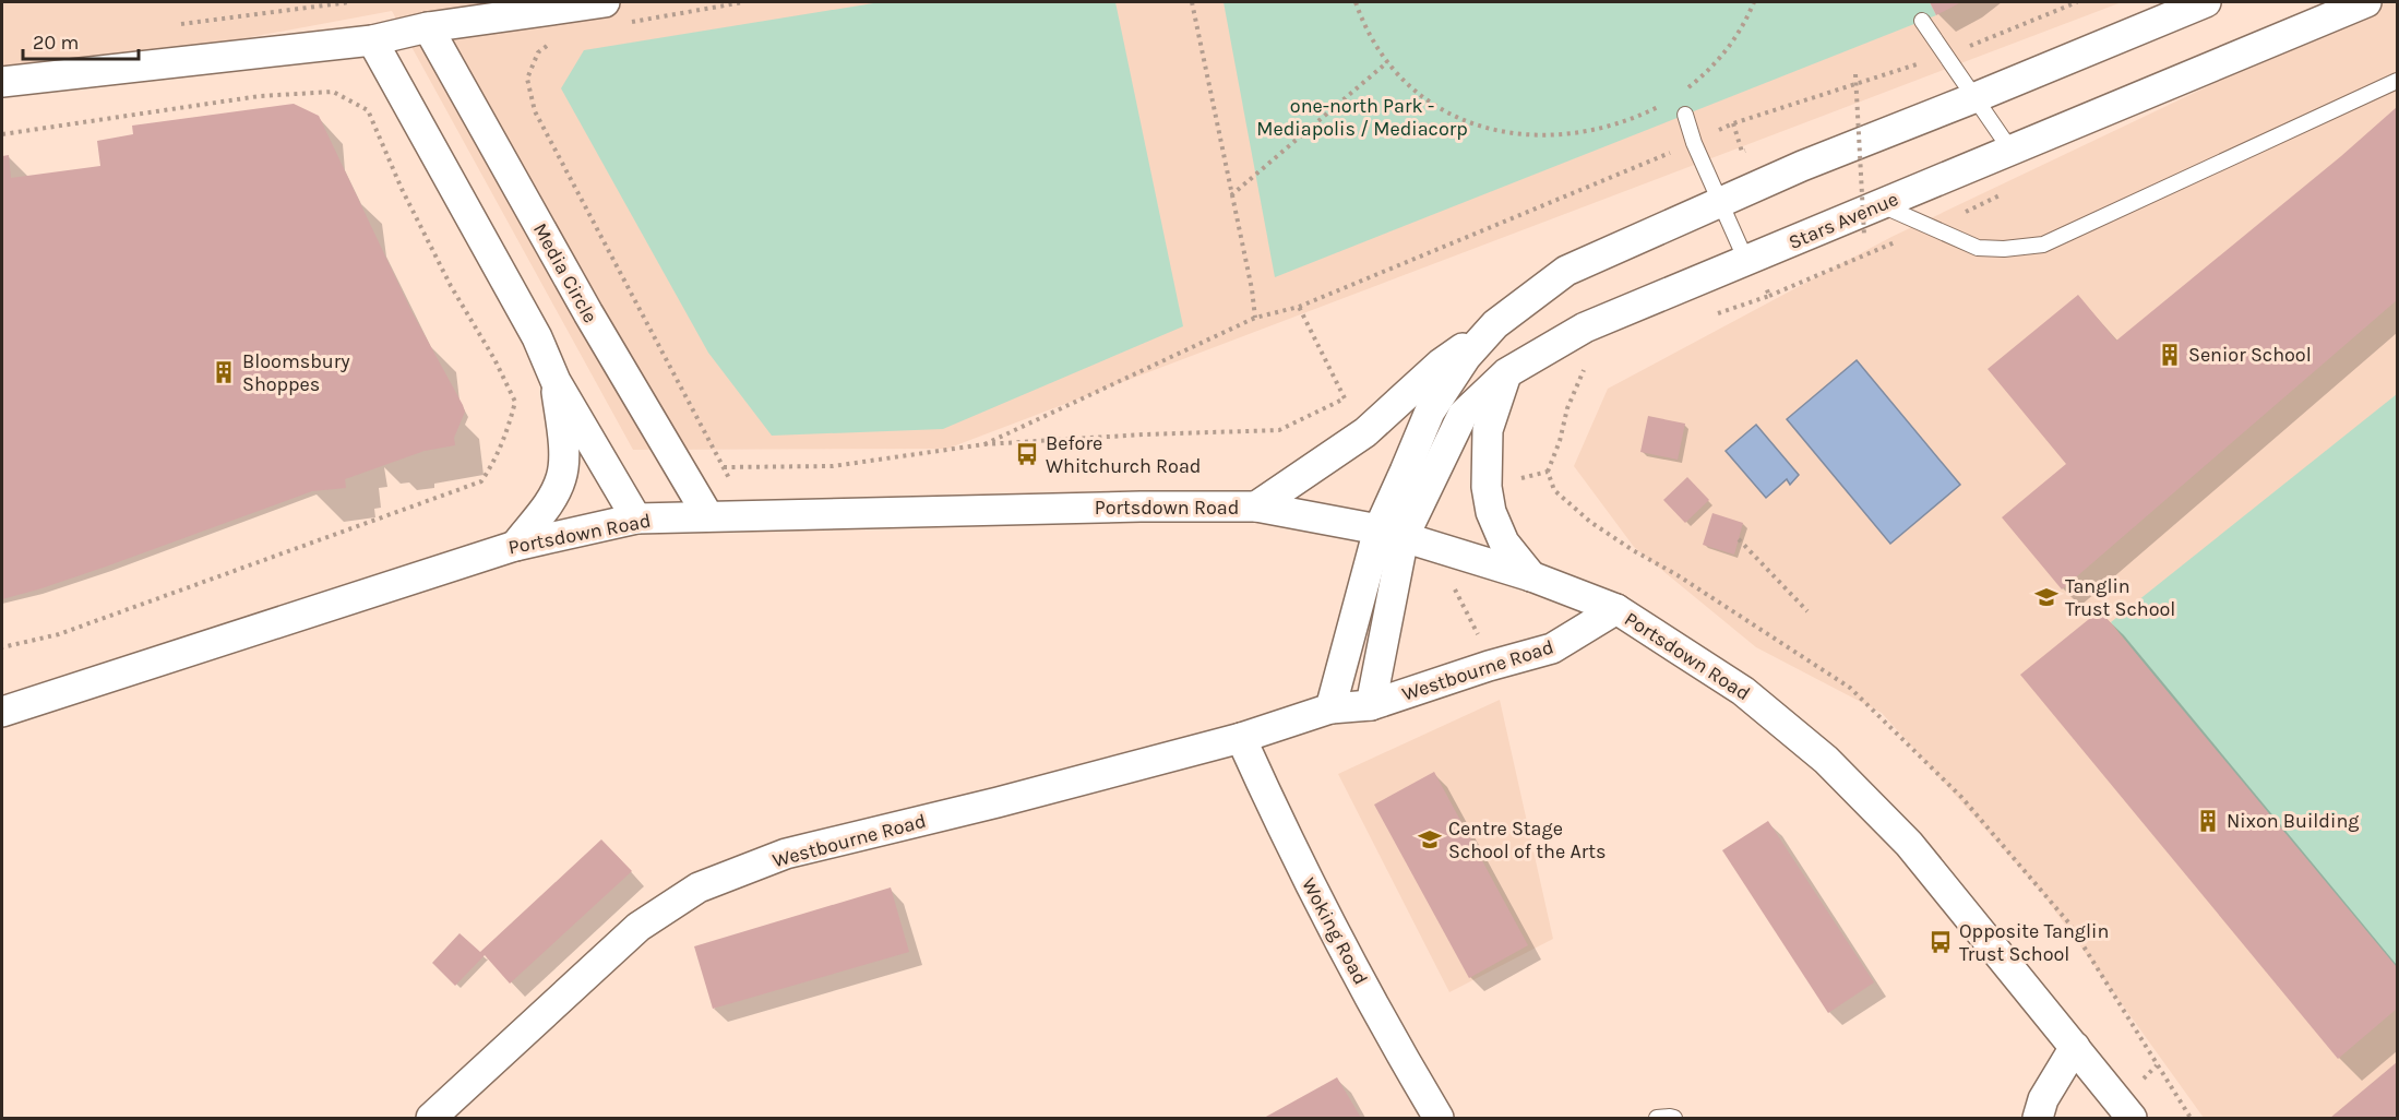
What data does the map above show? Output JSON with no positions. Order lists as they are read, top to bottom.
{
  "streets": {
    "street": [
      "Stars Avenue",
      "Media Circle",
      "Portsdown Road",
      "Westbourne Road",
      "Woking Road"
    ]
  },
  "crossings": [
    ["Stars Avenue", "Portsdown Road"],
    ["Stars Avenue", "Westbourne Road"],
    ["Media Circle", "Portsdown Road"],
    ["Portsdown Road", "Westbourne Road"],
    ["Westbourne Road", "Woking Road"]
  ],
  "parks": ["one-north Park - Mediapolis / Mediacorp"],
  "places": {
    "building": ["Senior School", "Bloomsbury Shoppes", "Nixon Building"],
    "bus stop": ["Before Whitchurch Road", "Opposite Tanglin Trust School"],
    "school or university": ["Tanglin Trust School", "Centre Stage School of the Arts"]
  },
  "scale_bar": "20 m"
}
